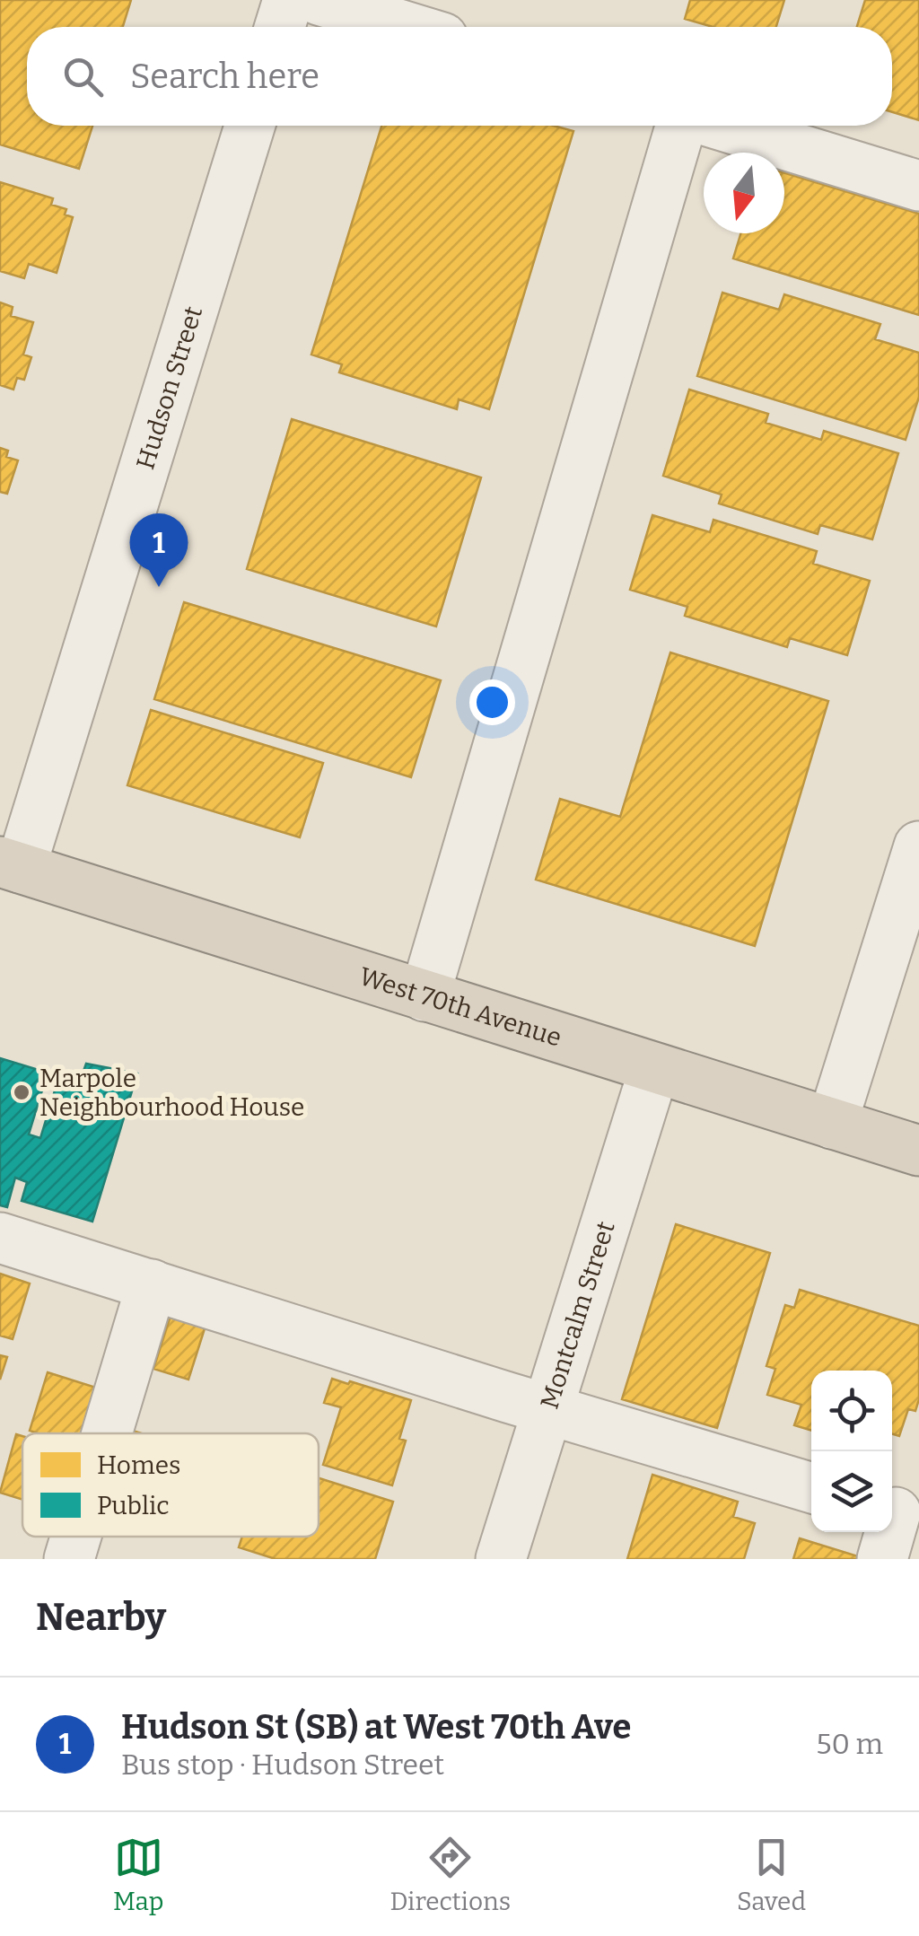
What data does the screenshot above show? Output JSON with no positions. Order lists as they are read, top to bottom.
{
  "streets": {
    "highway": ["West 70th Avenue"],
    "street": ["Hudson Street", "Montcalm Street"]
  },
  "crossings": [
    ["Hudson Street", "West 70th Avenue"],
    ["West 70th Avenue", "Montcalm Street"]
  ],
  "places": ["Marpole Neighbourhood House"],
  "legend": ["Homes", "Public"],
  "north": "bottom",
  "page": {
    "search": "Search here",
    "pins": "1",
    "heading": "Nearby",
    "list": [
      {
        "mark": "1",
        "name": "Hudson St (SB) at West 70th Ave",
        "note": "Bus stop · Hudson Street",
        "value": "50 m"
      }
    ],
    "nav": ["Map", "Directions", "Saved"]
  }
}
